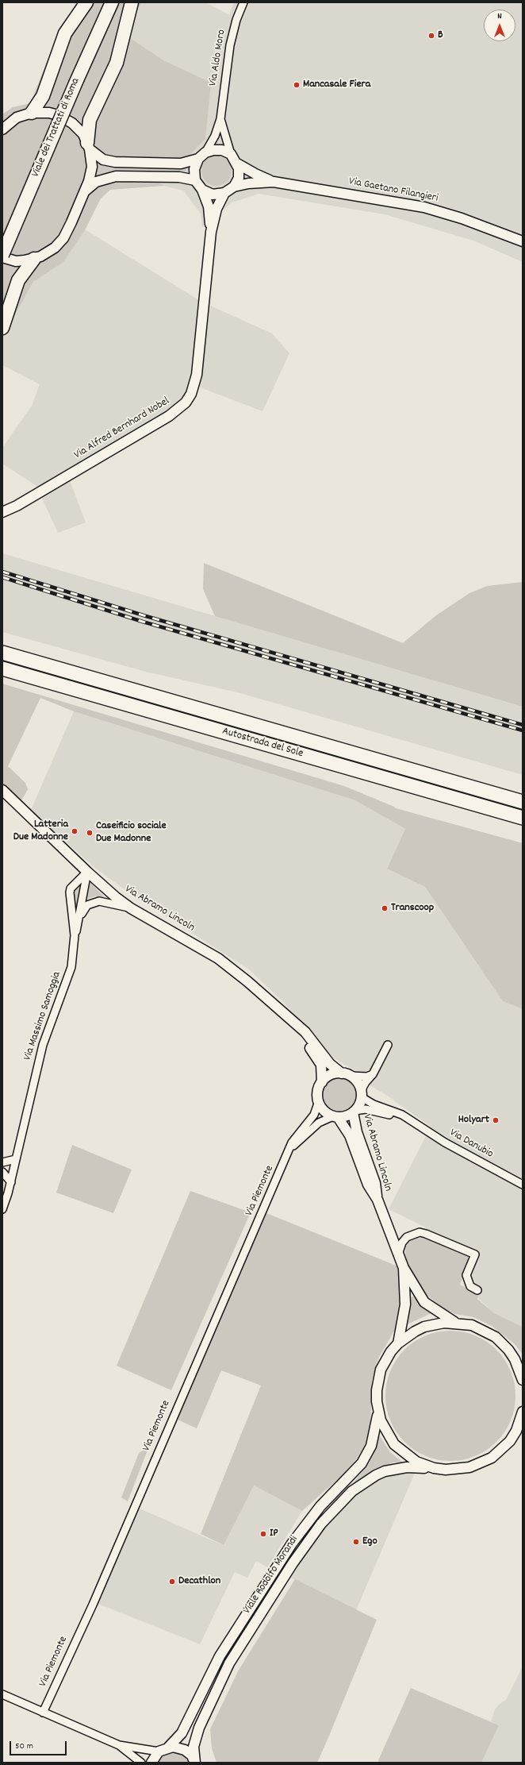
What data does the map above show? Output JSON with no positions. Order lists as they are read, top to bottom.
{
  "streets": {
    "highway": ["Viale dei Trattati di Roma", "Autostrada del Sole"],
    "street": [
      "Via Aldo Moro",
      "Via Gaetano Filangieri",
      "Via Alfred Bernhard Nobel",
      "Via Abramo Lincoln",
      "Via Massimo Samoggia",
      "Via Danubio",
      "Via Piemonte",
      "Viale Rodolfo Morandi"
    ]
  },
  "crossings": [
    ["Via Aldo Moro", "Via Gaetano Filangieri"],
    ["Via Aldo Moro", "Via Alfred Bernhard Nobel"],
    ["Via Gaetano Filangieri", "Via Alfred Bernhard Nobel"],
    ["Via Abramo Lincoln", "Via Massimo Samoggia"],
    ["Via Abramo Lincoln", "Via Danubio"],
    ["Via Abramo Lincoln", "Via Piemonte"],
    ["Via Abramo Lincoln", "Viale Rodolfo Morandi"],
    ["Via Danubio", "Via Piemonte"]
  ],
  "places": [
    "B",
    "Mancasale Fiera",
    "Latteria Due Madonne",
    "Caseificio sociale Due Madonne",
    "Transcoop",
    "Holyart",
    "IP",
    "Ego",
    "Decathlon"
  ],
  "scale_bar": "50 m",
  "north": "top"
}
